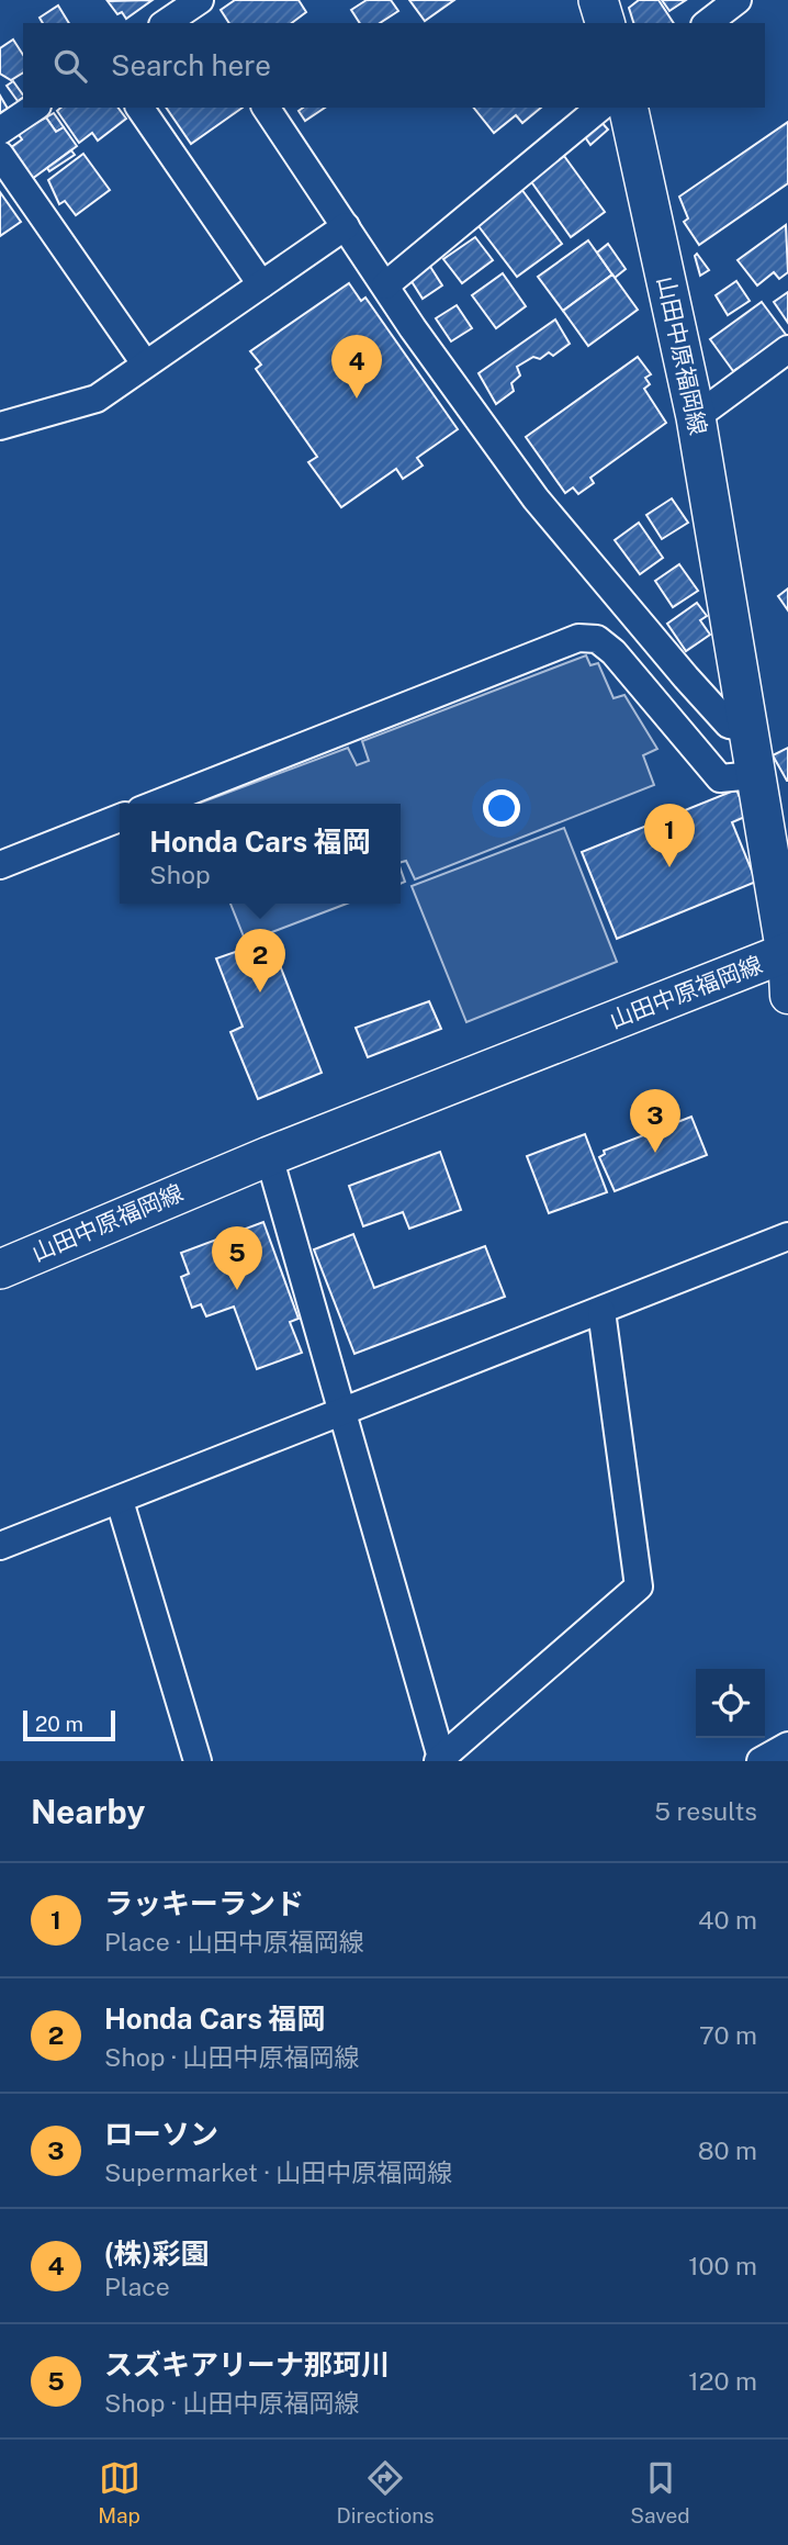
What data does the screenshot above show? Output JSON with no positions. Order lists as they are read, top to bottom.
{
  "streets": {
    "main road": ["山田中原福岡線"]
  },
  "scale_bar": "20 m",
  "page": {
    "search": "Search here",
    "pins": [
      "4",
      "1",
      "2",
      "3",
      "5"
    ],
    "popup": ["Honda Cars 福岡", "Shop"],
    "scale": "20 m",
    "heading": ["Nearby", "5 results"],
    "list": [
      {
        "mark": "1",
        "name": "ラッキーランド",
        "note": "Place · 山田中原福岡線",
        "value": "40 m"
      },
      {
        "mark": "2",
        "name": "Honda Cars 福岡",
        "note": "Shop · 山田中原福岡線",
        "value": "70 m"
      },
      {
        "mark": "3",
        "name": "ローソン",
        "note": "Supermarket · 山田中原福岡線",
        "value": "80 m"
      },
      {
        "mark": "4",
        "name": "(株)彩園",
        "note": "Place",
        "value": "100 m"
      },
      {
        "mark": "5",
        "name": "スズキアリーナ那珂川",
        "note": "Shop · 山田中原福岡線",
        "value": "120 m"
      }
    ],
    "nav": ["Map", "Directions", "Saved"]
  }
}
